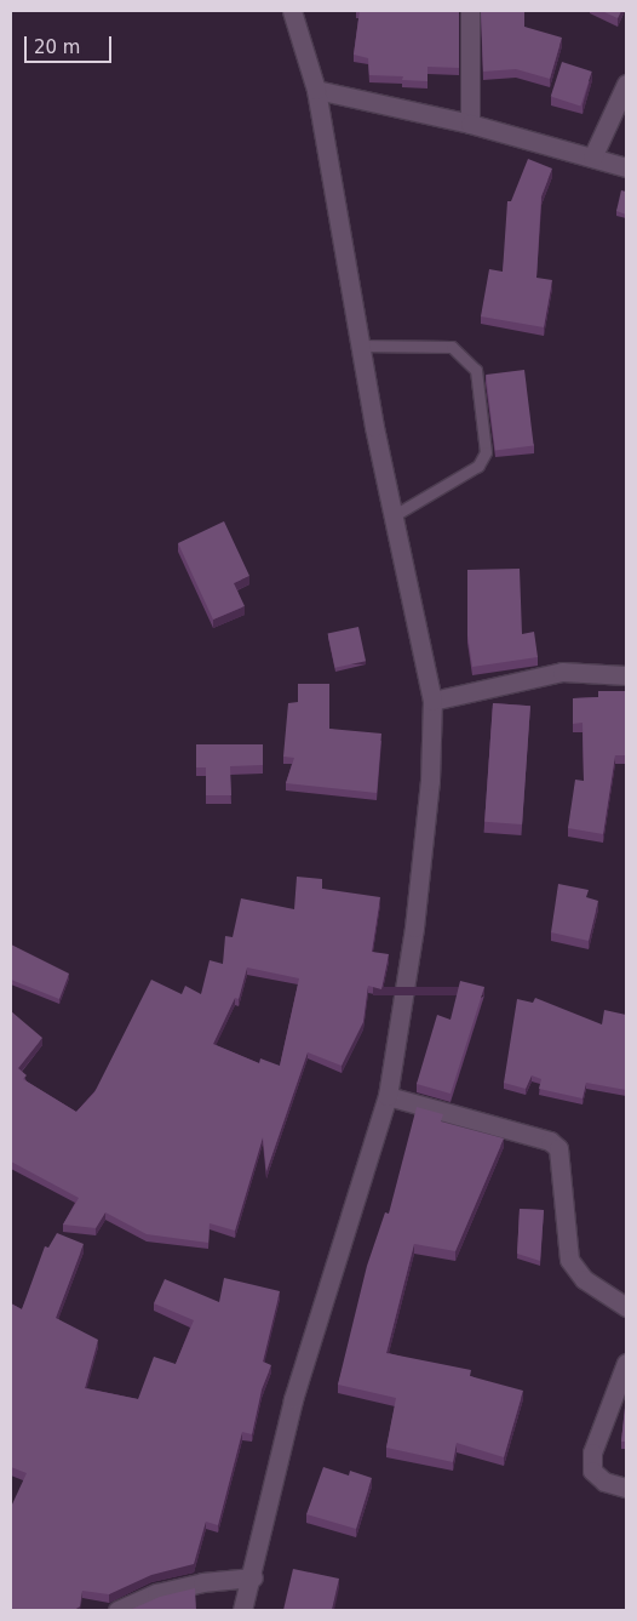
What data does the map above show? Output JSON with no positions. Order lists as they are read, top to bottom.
{
  "scale_bar": "20 m"
}
